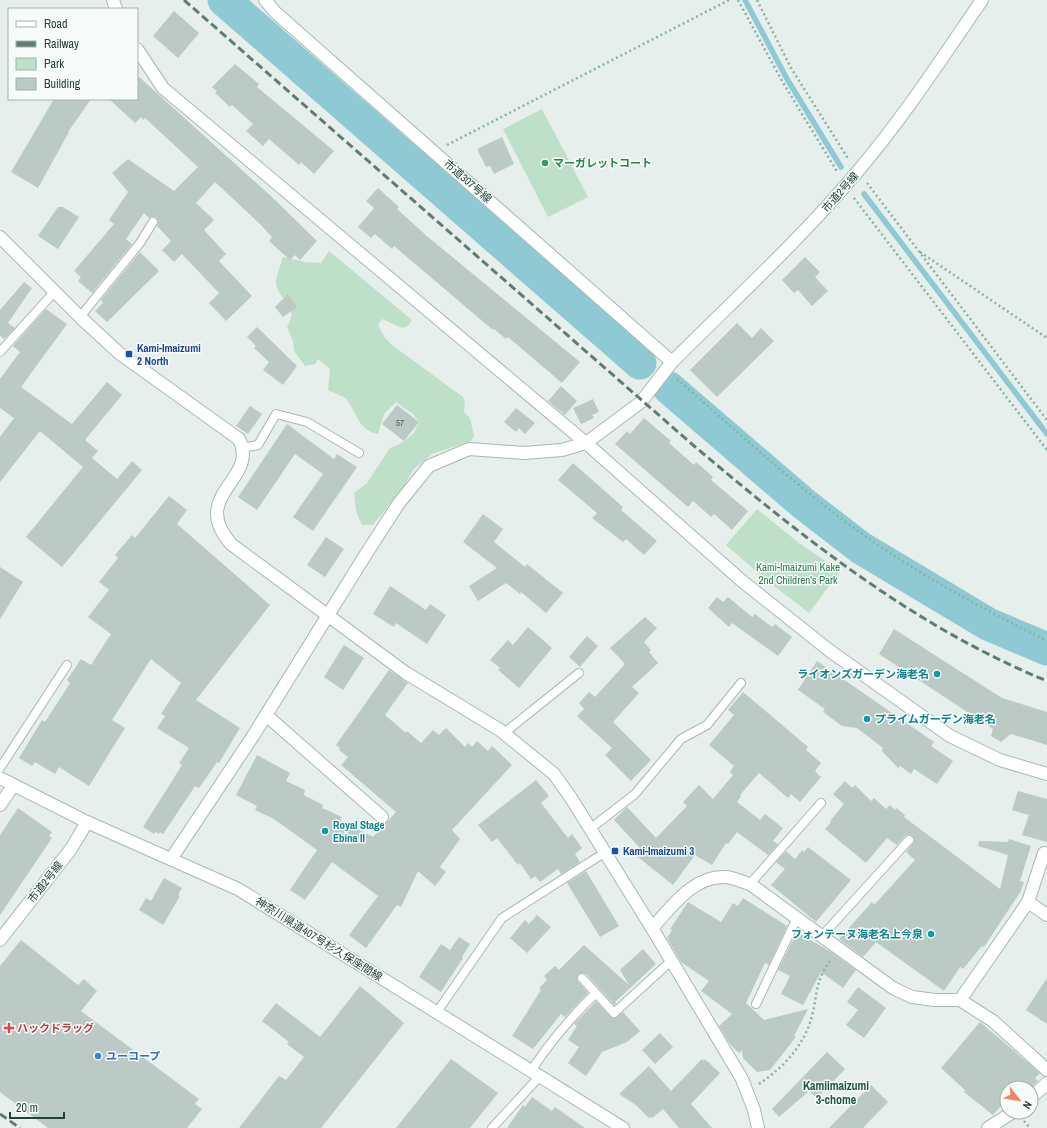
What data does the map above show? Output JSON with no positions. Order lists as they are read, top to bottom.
{
  "streets": {
    "street": ["市道307号線", "市道2号線", "神奈川県道407号杉久保座間線"]
  },
  "crossings": [
    ["市道307号線", "市道2号線"],
    ["市道2号線", "神奈川県道407号杉久保座間線"]
  ],
  "districts": ["Kamiimaizumi 3-chome"],
  "parks": ["Kami-Imaizumi Kake 2nd Children's Park"],
  "places": {
    "other": [
      "マーガレットコート",
      "ライオンズガーデン海老名",
      "プライムガーデン海老名",
      "Royal Stage Ebina II",
      "フォンテーヌ海老名上今泉",
      "ユーコープ"
    ],
    "transit": ["Kami-Imaizumi 2 North", "Kami-Imaizumi 3"],
    "health": ["ハックドラッグ"]
  },
  "house_numbers": ["57"],
  "legend": [
    "Road",
    "Railway",
    "Park",
    "Building"
  ],
  "scale_bar": "20 m",
  "north": "bottom right"
}
